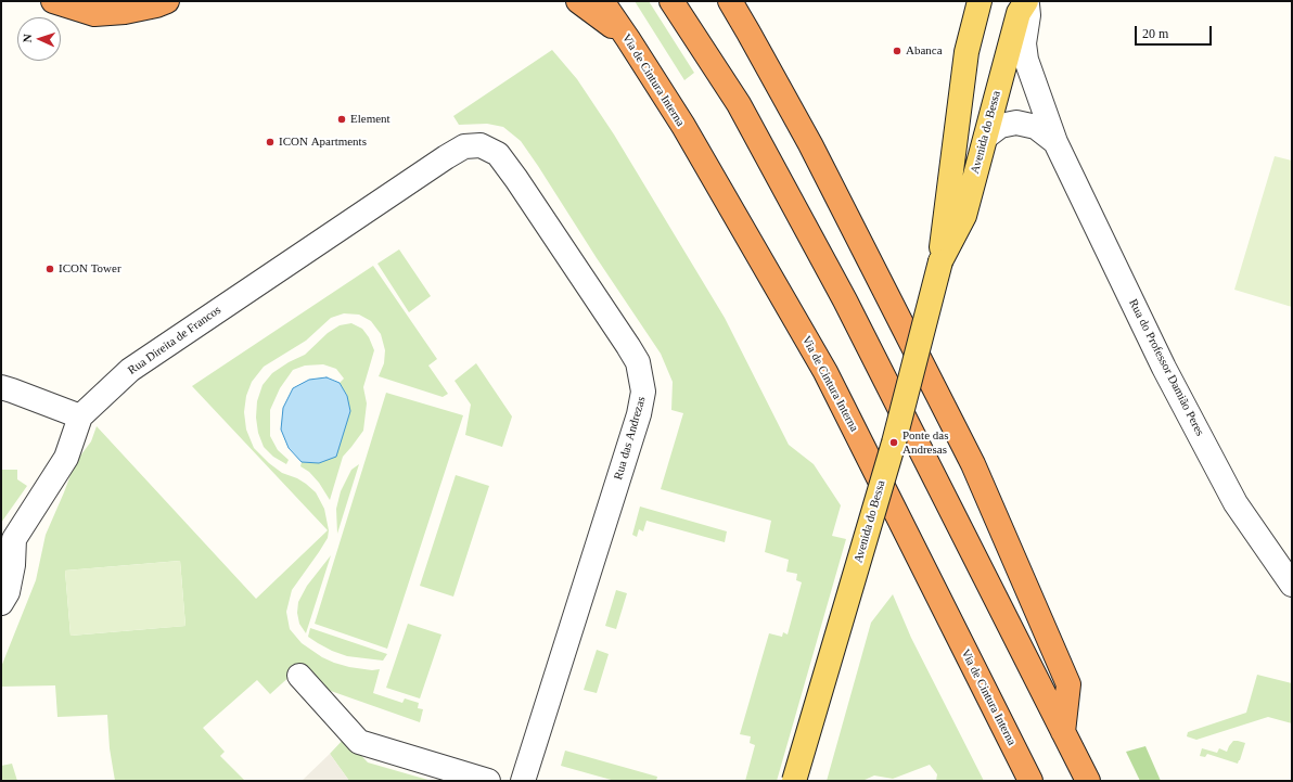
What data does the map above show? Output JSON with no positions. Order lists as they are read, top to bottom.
{
  "streets": {
    "highway": ["Via de Cintura Interna"],
    "main road": ["Avenida do Bessa"],
    "street": ["Rua Direita de Francos", "Rua do Professor Damião Peres", "Rua das Andrezas"]
  },
  "crossings": [
    ["Avenida do Bessa", "Rua do Professor Damião Peres"],
    ["Rua Direita de Francos", "Rua das Andrezas"]
  ],
  "places": [
    "Abanca",
    "Element",
    "ICON Apartments",
    "ICON Tower",
    "Ponte das Andresas"
  ],
  "scale_bar": "20 m",
  "north": "left"
}
